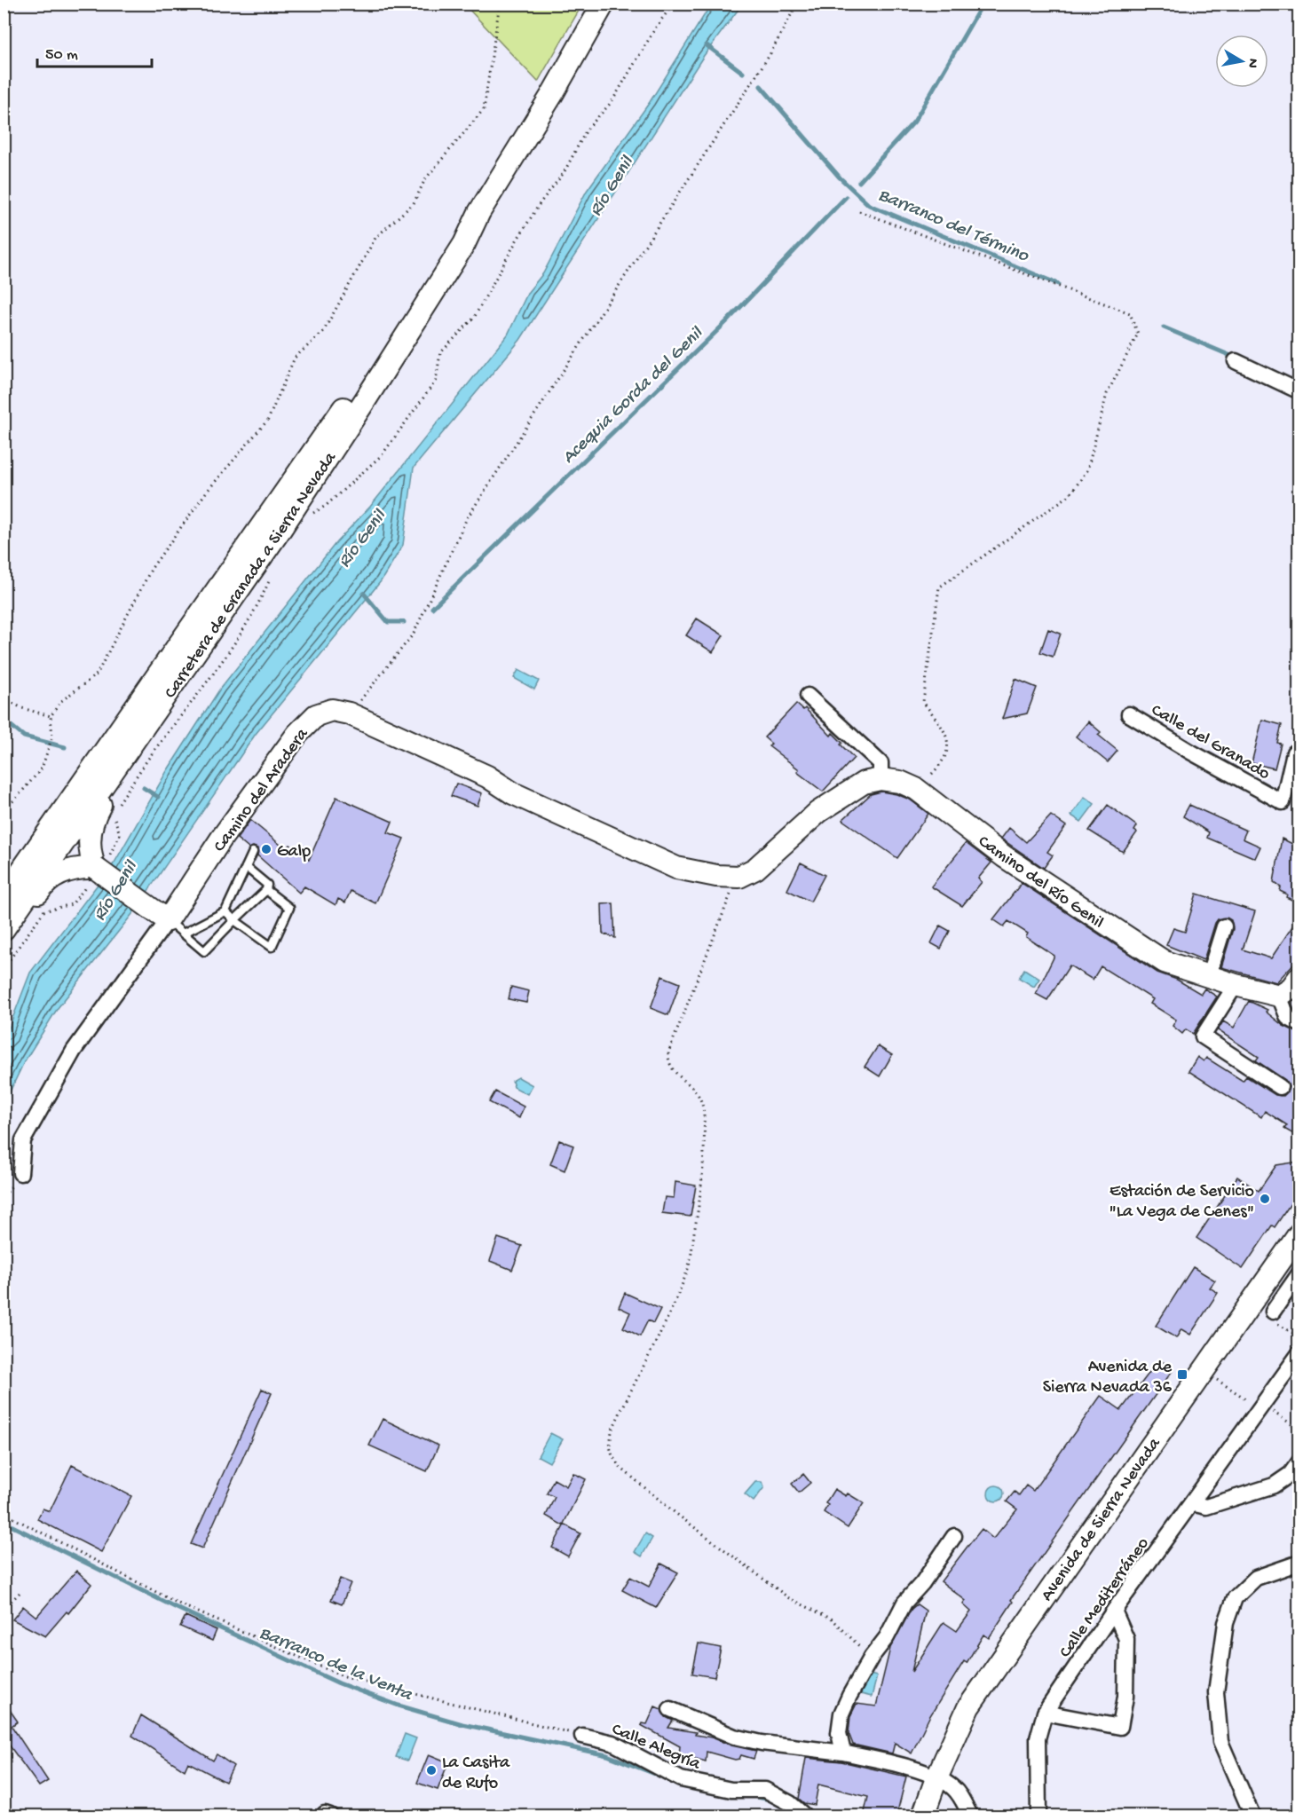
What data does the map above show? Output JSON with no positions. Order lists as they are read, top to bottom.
{
  "streets": {
    "main road": [
      "Carretera de Granada a Sierra Nevada",
      "Camino del Aradera",
      "Camino del Río Genil",
      "Avenida de Sierra Nevada"
    ],
    "street": ["Calle del Granado", "Calle Mediterráneo", "Calle Alegría"]
  },
  "water": [
    "Río Genil",
    "Barranco del Término",
    "Acequia Gorda del Genil",
    "Barranco de la Venta"
  ],
  "places": {
    "other": ["Galp", "Estación de Servicio \"La Vega de Cenes\"", "La Casita de Rufo"],
    "transit": ["Avenida de Sierra Nevada 36"]
  },
  "scale_bar": "50 m",
  "north": "right"
}
